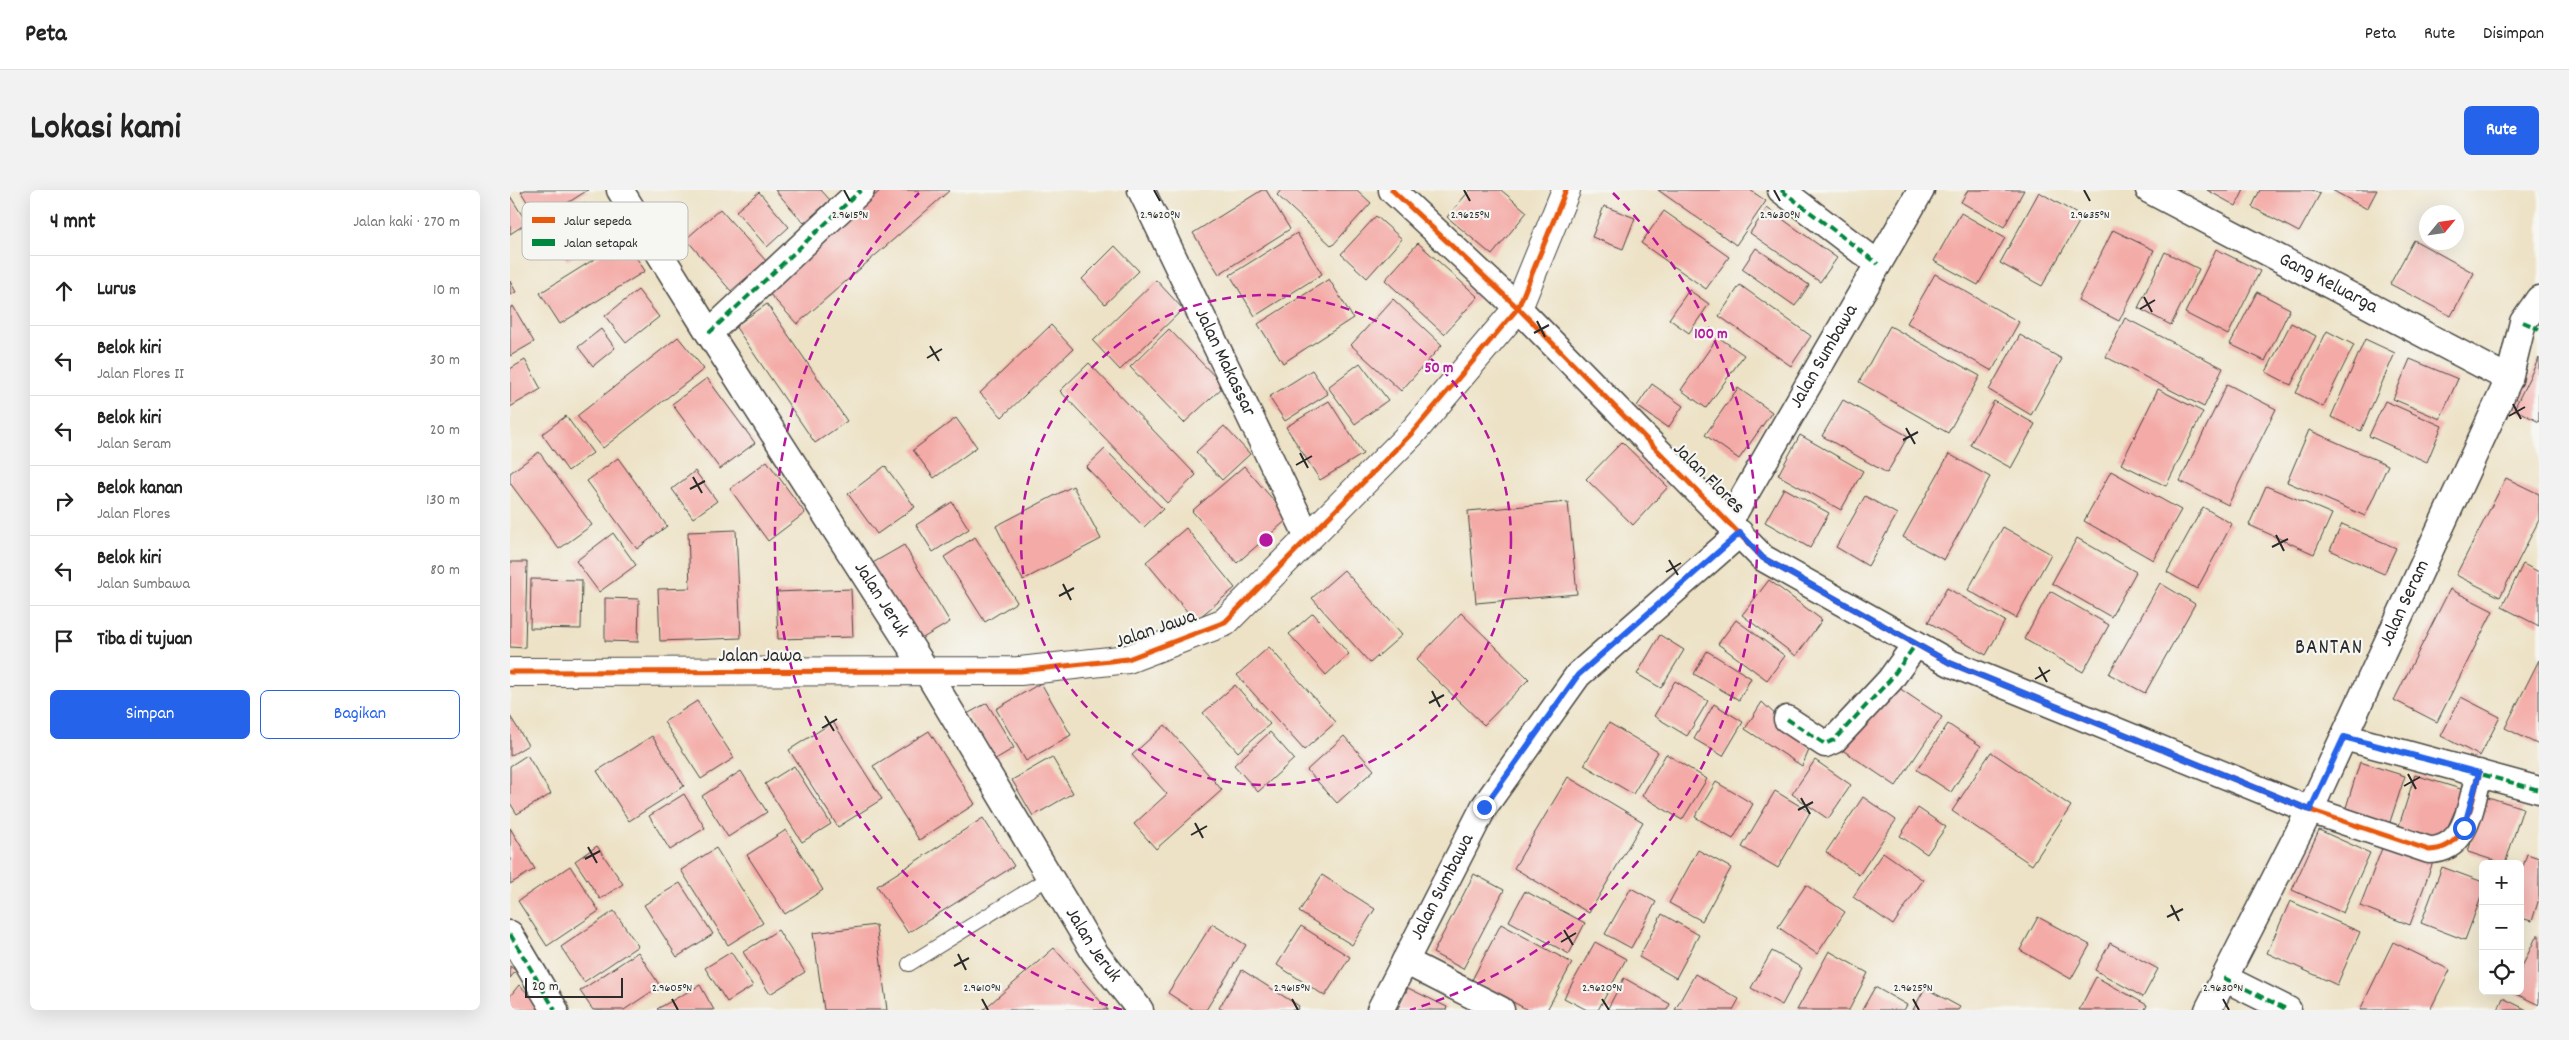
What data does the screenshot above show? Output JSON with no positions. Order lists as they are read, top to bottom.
{
  "streets": {
    "street": [
      "Gang Keluarga",
      "Jalan Sumbawa",
      "Jalan Makassar",
      "Jalan Flores",
      "Jalan Jeruk",
      "Jalan Seram",
      "Jalan Jawa"
    ]
  },
  "crossings": [
    ["Gang Keluarga", "Jalan Seram"],
    ["Jalan Sumbawa", "Jalan Flores"],
    ["Jalan Makassar", "Jalan Jawa"],
    ["Jalan Flores", "Jalan Seram"],
    ["Jalan Flores", "Jalan Jawa"],
    ["Jalan Jeruk", "Jalan Jawa"]
  ],
  "districts": ["BANTAN"],
  "legend": ["Jalur sepeda", "Jalan setapak"],
  "scale_bar": "20 m",
  "north": "top right",
  "page": {
    "header": "Peta",
    "nav": ["Peta", "Rute", "Disimpan"],
    "title": "Lokasi kami",
    "buttons": [
      "Rute",
      ["Simpan", "Bagikan"]
    ],
    "heading": ["4 mnt", "Jalan kaki · 270 m"],
    "list": [
      ["Lurus", "10 m"],
      ["Belok kiri", "Jalan Flores II", "30 m"],
      ["Belok kiri", "Jalan Seram", "20 m"],
      ["Belok kanan", "Jalan Flores", "130 m"],
      ["Belok kiri", "Jalan Sumbawa", "80 m"],
      "Tiba di tujuan"
    ],
    "map_buttons": ["+", "−"],
    "scale": "20 m"
  },
  "coordinates": [
    "2.9615°N",
    "2.9620°N",
    "2.9625°N",
    "2.9630°N",
    "2.9635°N",
    "2.9605°N",
    "2.9610°N"
  ],
  "rings": ["100 m", "50 m"]
}
